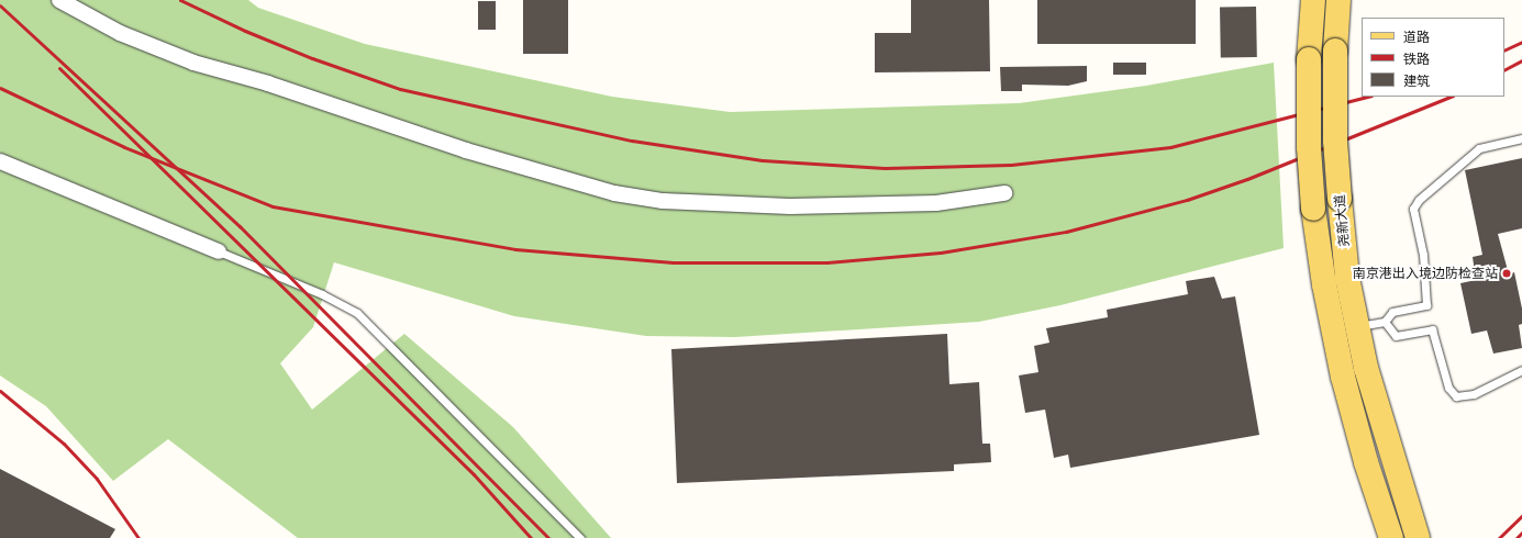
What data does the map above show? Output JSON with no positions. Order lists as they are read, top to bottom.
{
  "streets": {
    "main road": ["尧新大道"]
  },
  "places": ["南京港出入境边防检查站"],
  "legend": ["道路", "铁路", "建筑"]
}
